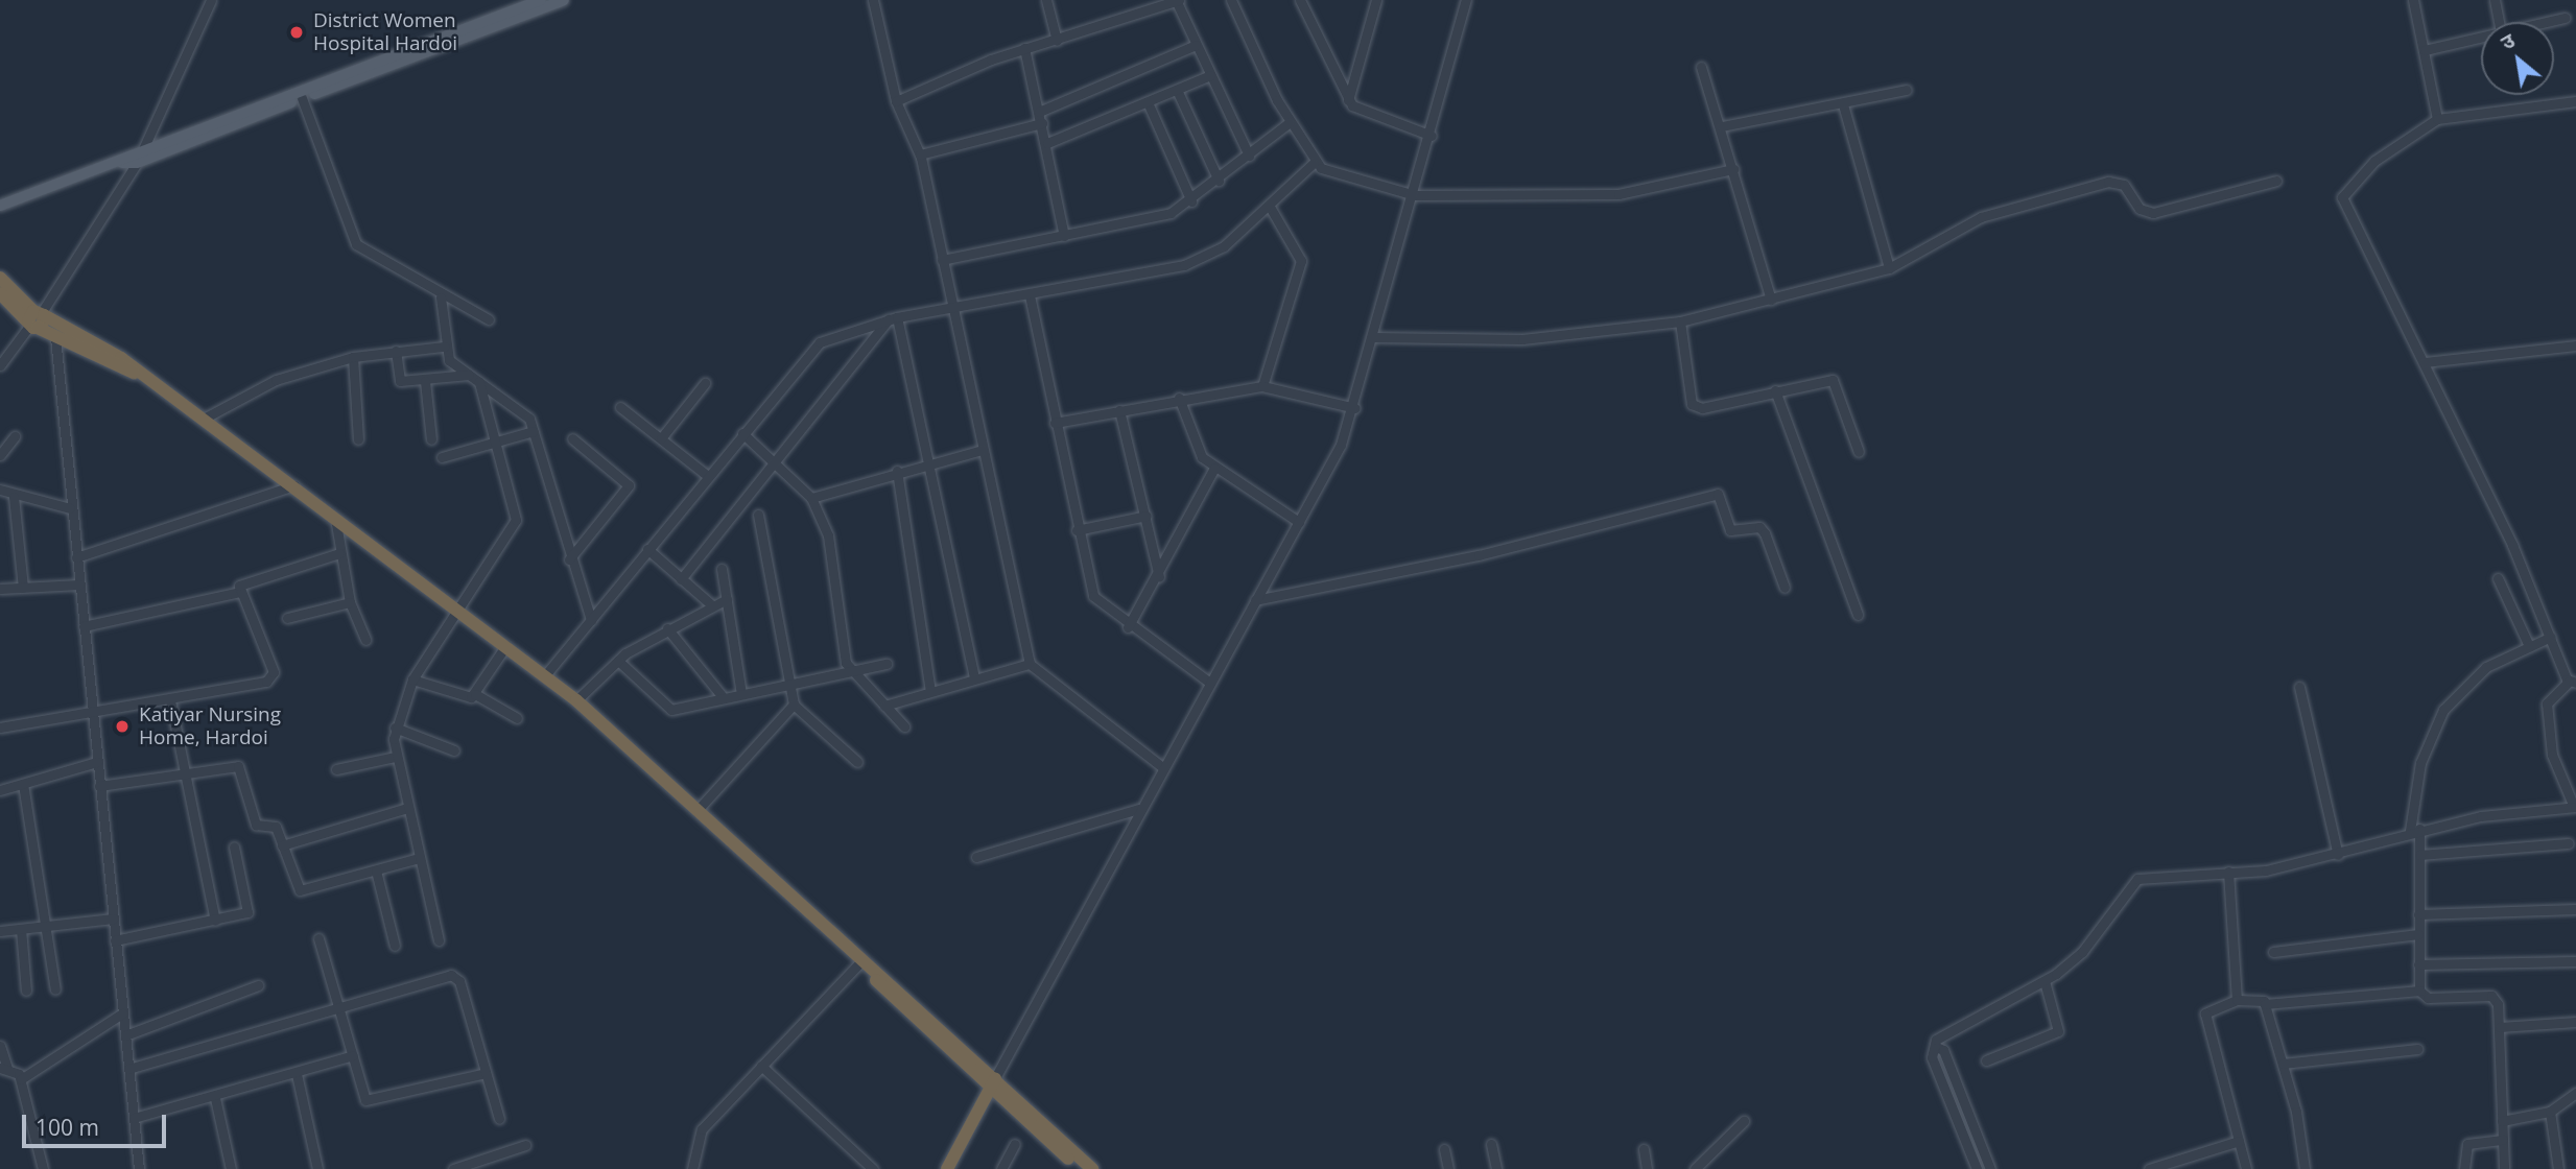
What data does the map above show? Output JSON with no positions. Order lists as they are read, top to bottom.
{
  "places": ["District Women Hospital Hardoi", "Katiyar Nursing Home, Hardoi"],
  "scale_bar": "100 m",
  "north": "top left"
}
